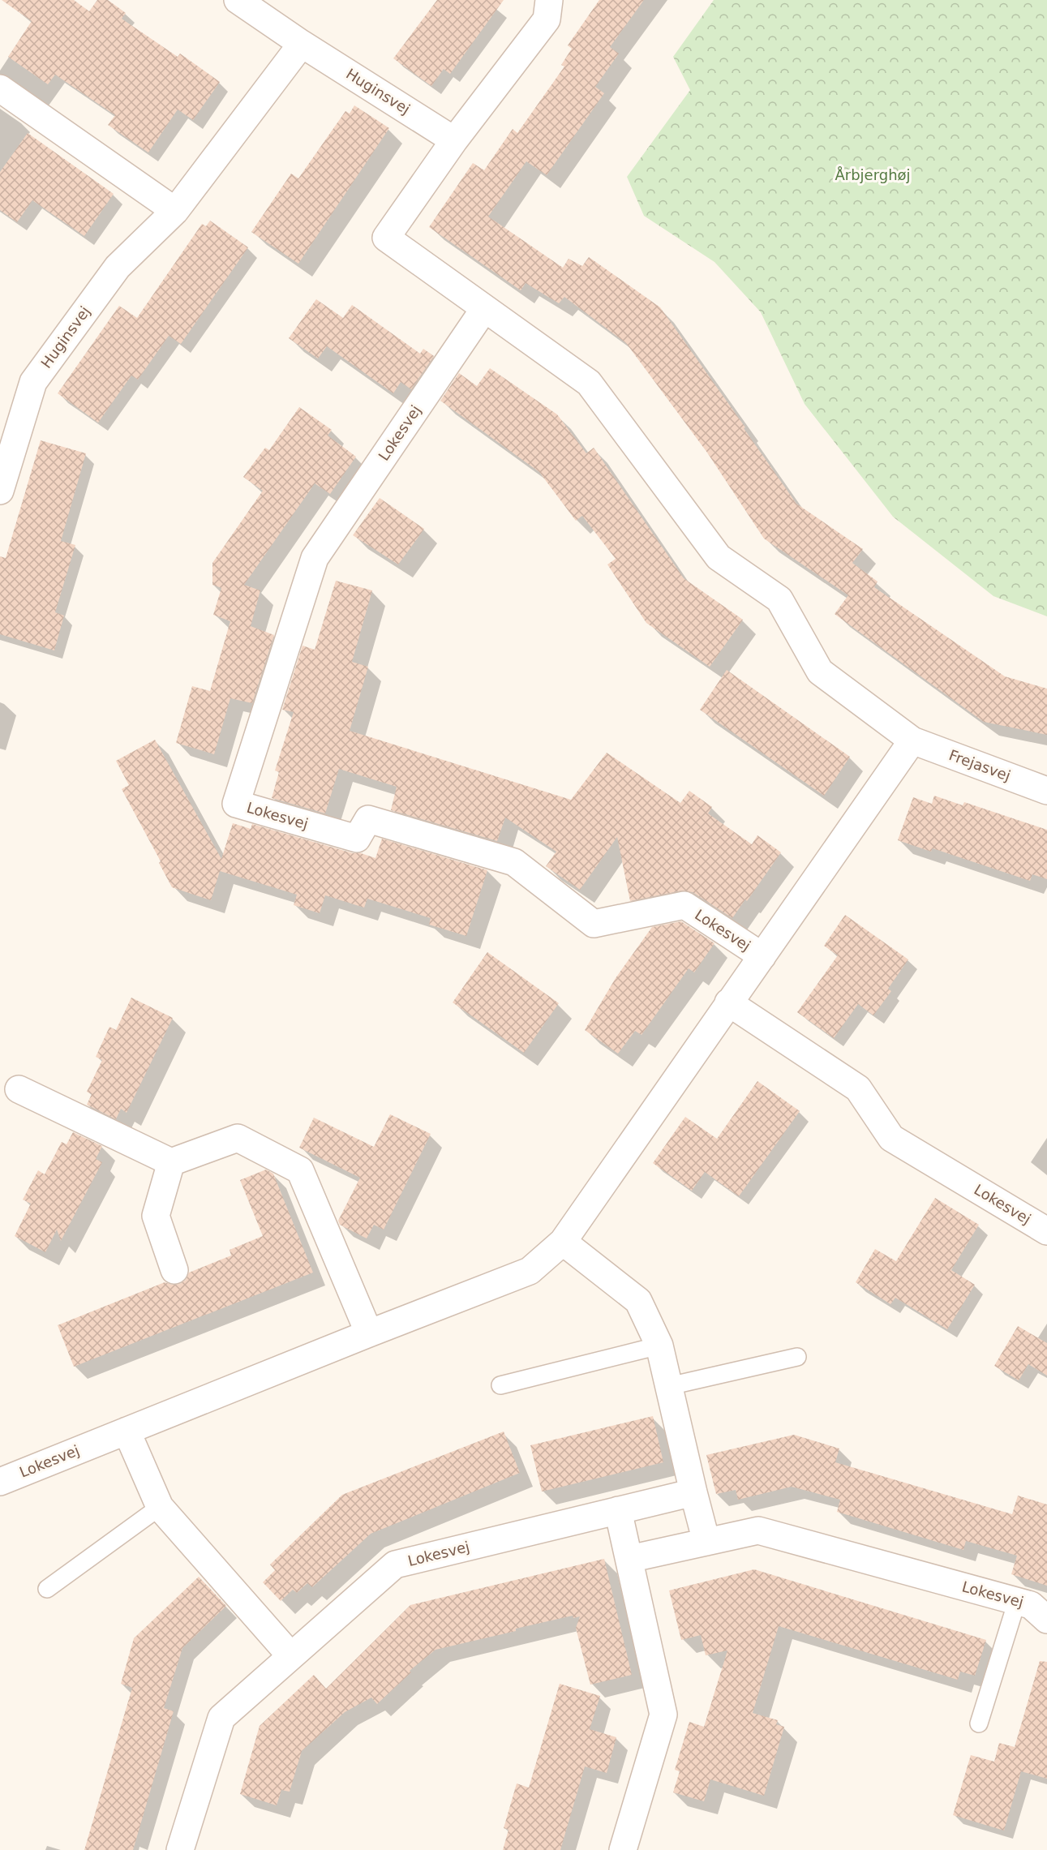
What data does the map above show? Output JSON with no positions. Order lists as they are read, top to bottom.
{
  "streets": {
    "street": ["Huginsvej", "Lokesvej", "Frejasvej"]
  },
  "crossings": [
    ["Lokesvej", "Frejasvej"]
  ],
  "parks": ["Årbjerghøj"]
}
